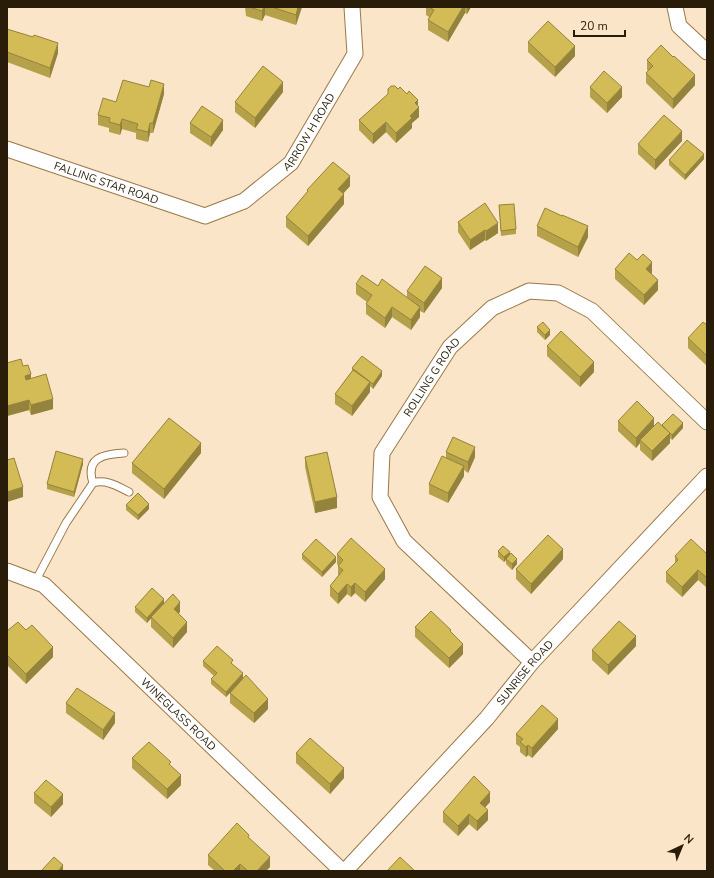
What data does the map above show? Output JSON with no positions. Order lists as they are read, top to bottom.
{
  "streets": {
    "street": [
      "ARROW H ROAD",
      "FALLING STAR ROAD",
      "ROLLING G ROAD",
      "SUNRISE ROAD",
      "WINEGLASS ROAD"
    ]
  },
  "crossings": [
    ["ARROW H ROAD", "FALLING STAR ROAD"],
    ["ROLLING G ROAD", "SUNRISE ROAD"],
    ["SUNRISE ROAD", "WINEGLASS ROAD"]
  ],
  "scale_bar": "20 m",
  "north": "top right"
}
